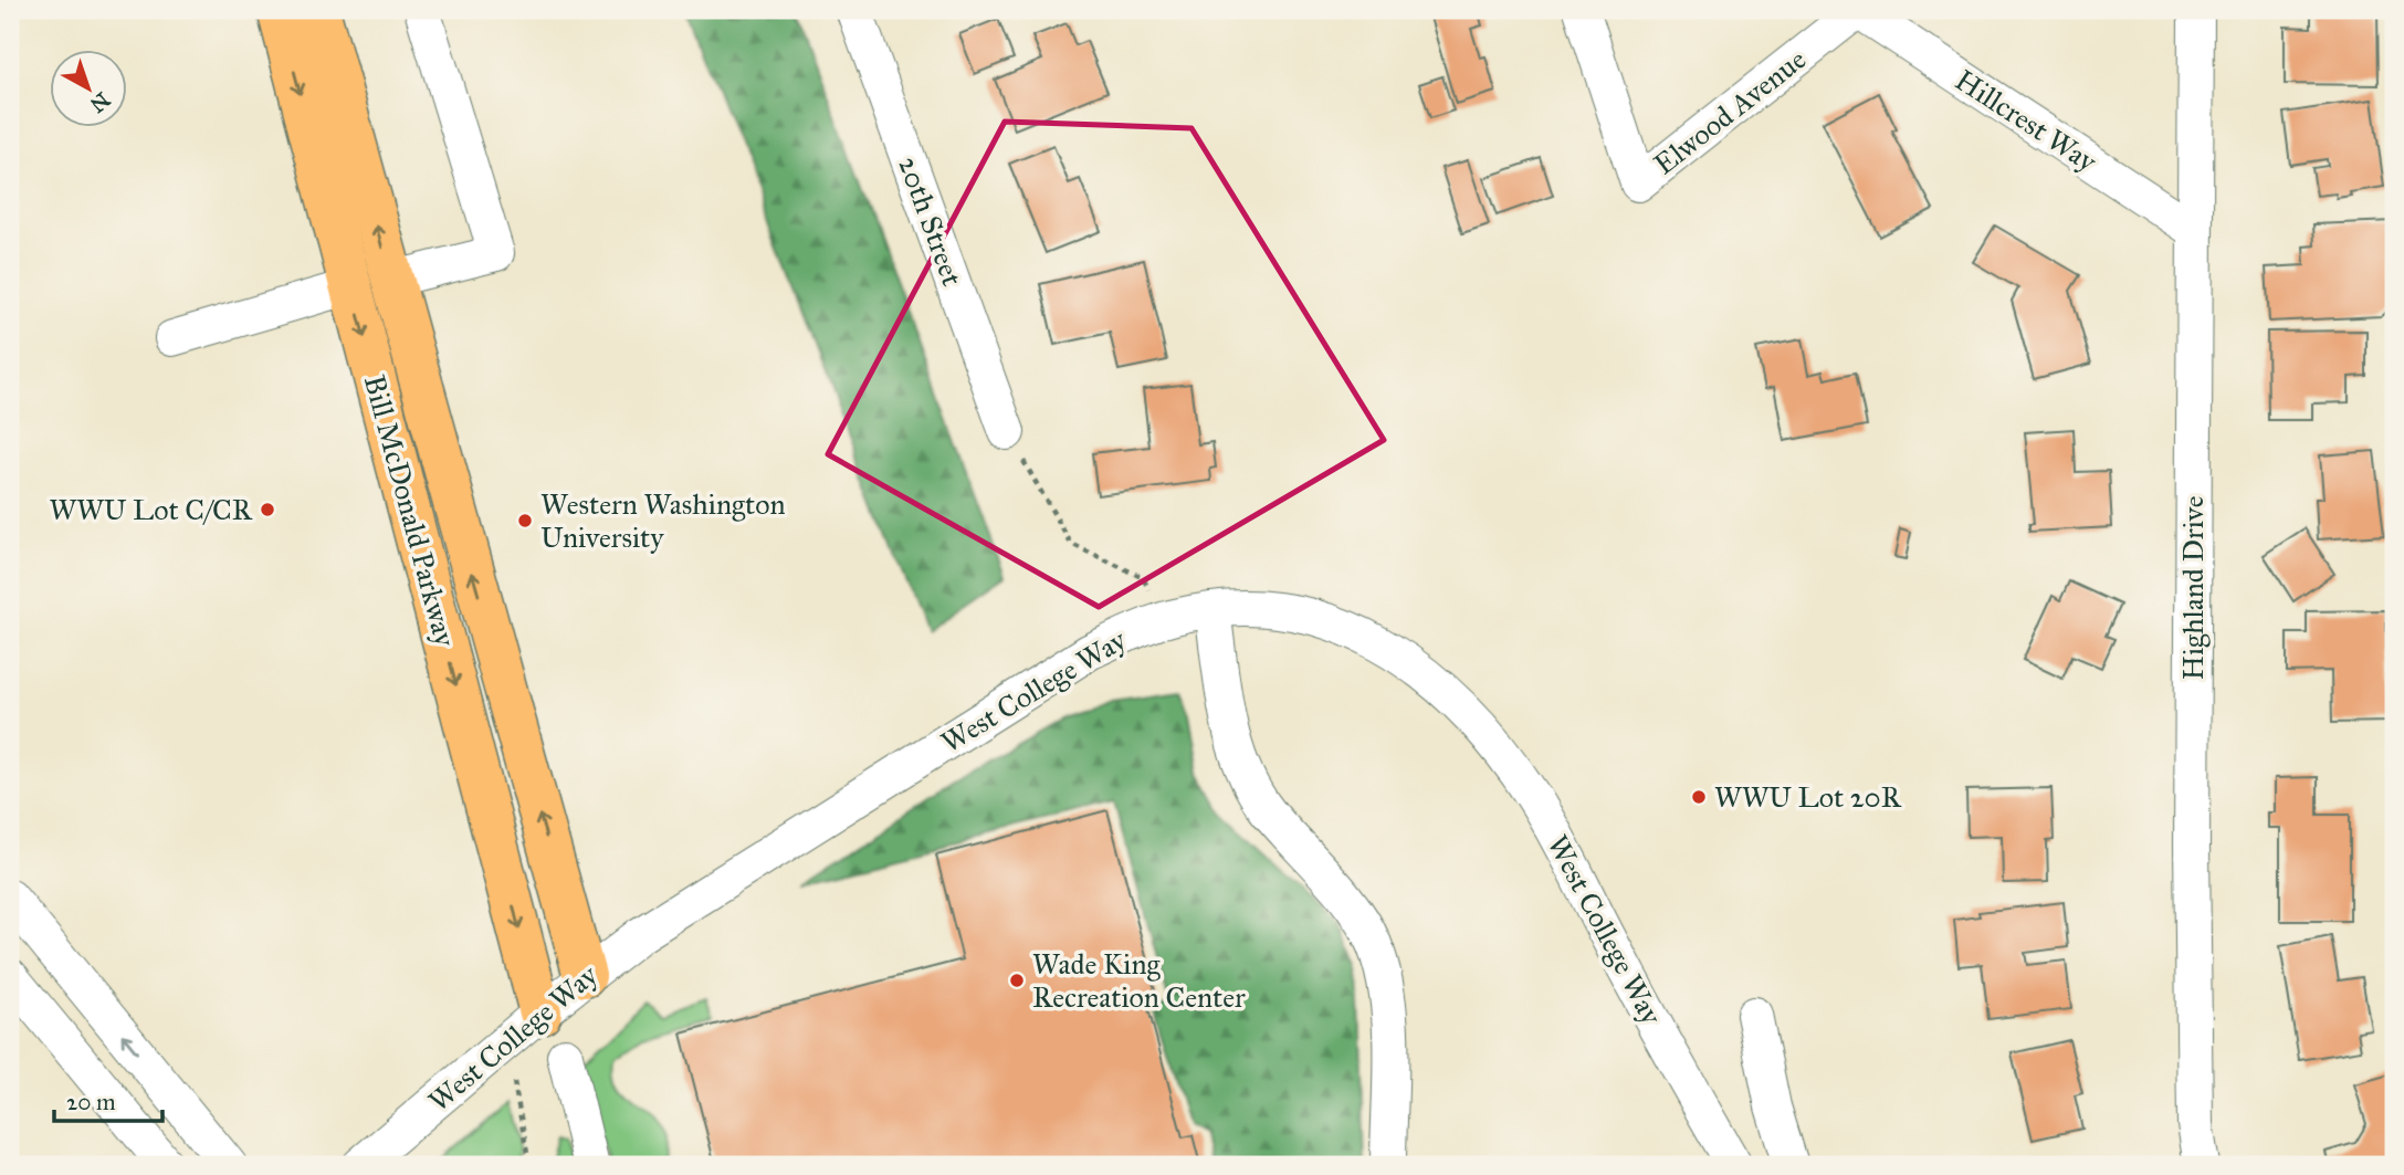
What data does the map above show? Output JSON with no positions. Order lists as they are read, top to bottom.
{
  "streets": {
    "main road": ["Bill McDonald Parkway"],
    "street": [
      "Elwood Avenue",
      "Hillcrest Way",
      "20th Street",
      "Highland Drive",
      "West College Way"
    ]
  },
  "crossings": [
    ["Elwood Avenue", "Hillcrest Way"],
    ["Hillcrest Way", "Highland Drive"],
    ["Bill McDonald Parkway", "West College Way"]
  ],
  "places": [
    "WWU Lot C/CR",
    "Western Washington University",
    "WWU Lot 20R",
    "Wade King Recreation Center"
  ],
  "scale_bar": "20 m",
  "north": "bottom right"
}
